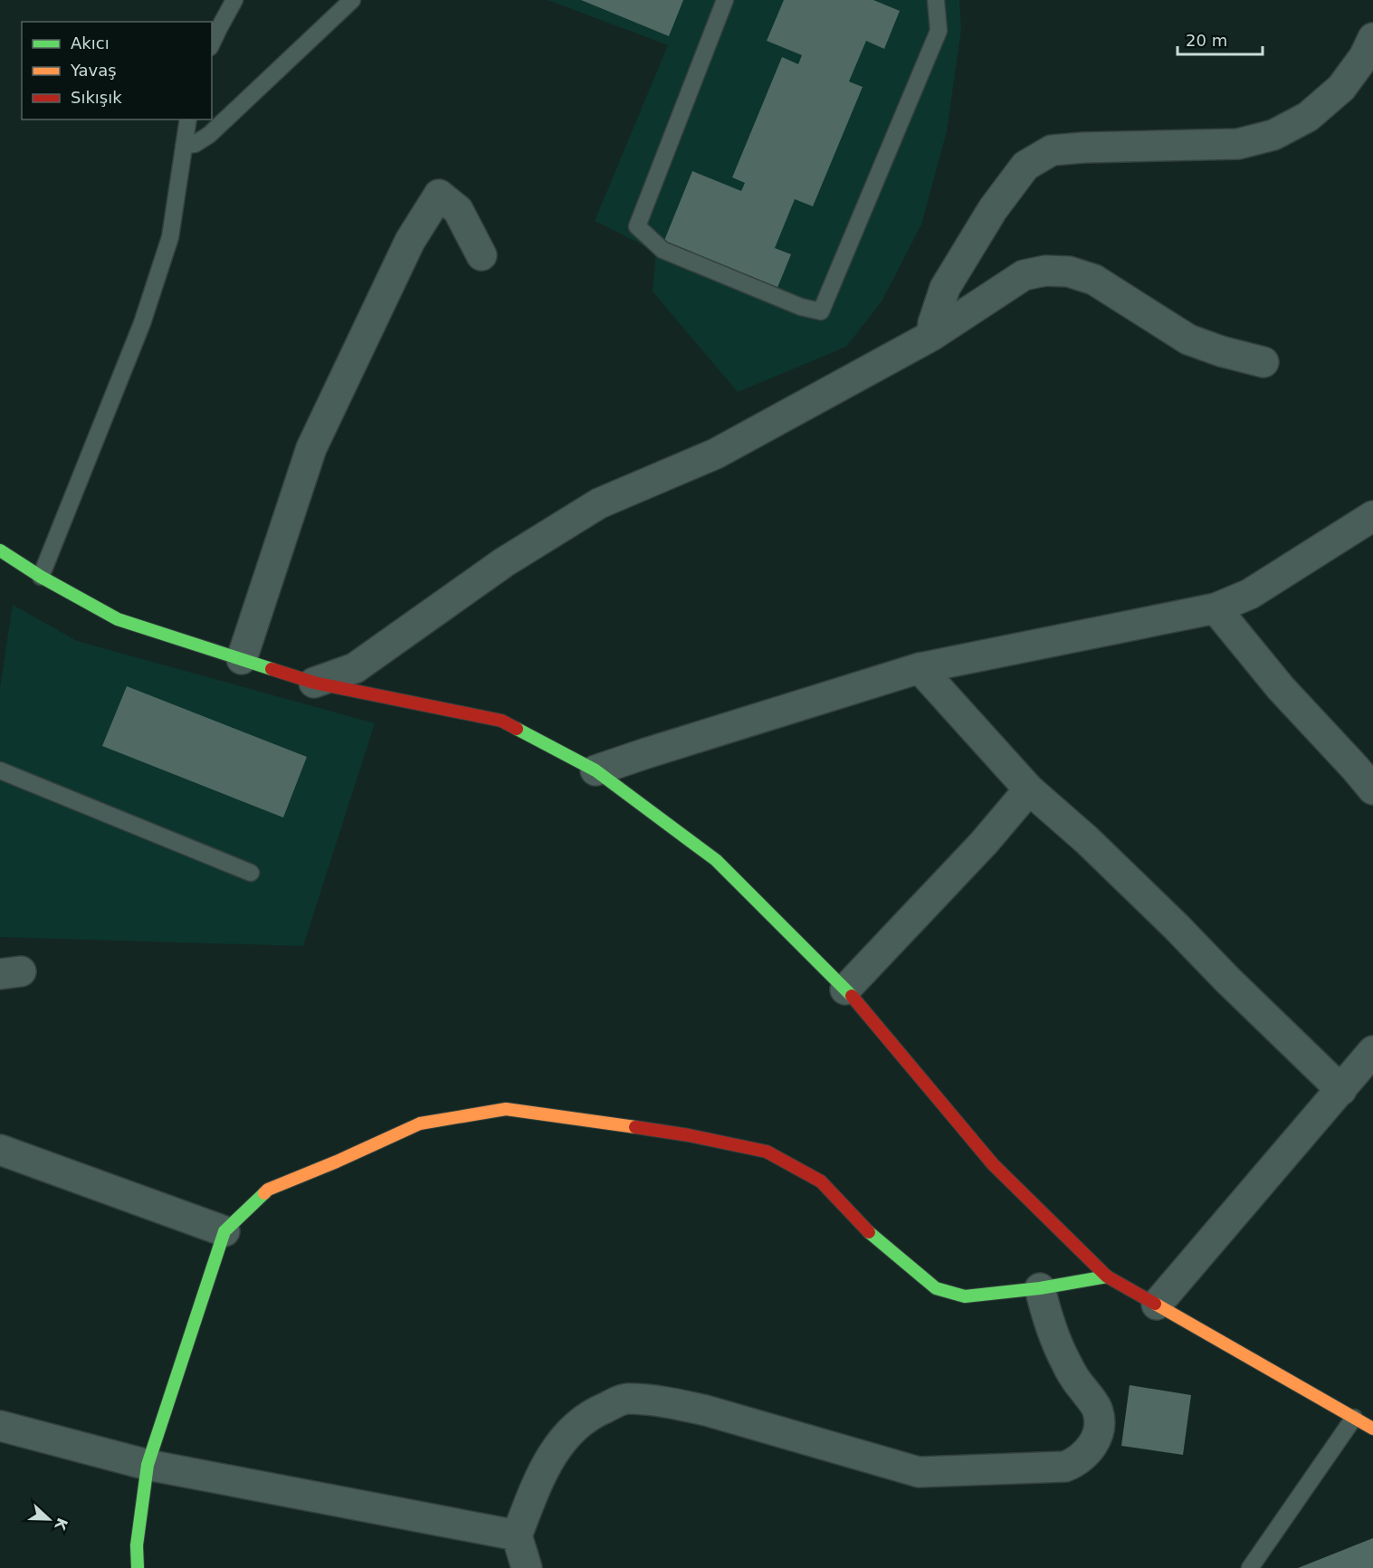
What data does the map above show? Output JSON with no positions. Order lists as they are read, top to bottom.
{
  "legend": ["Akıcı", "Yavaş", "Sıkışık"],
  "scale_bar": "20 m",
  "north": "right"
}
